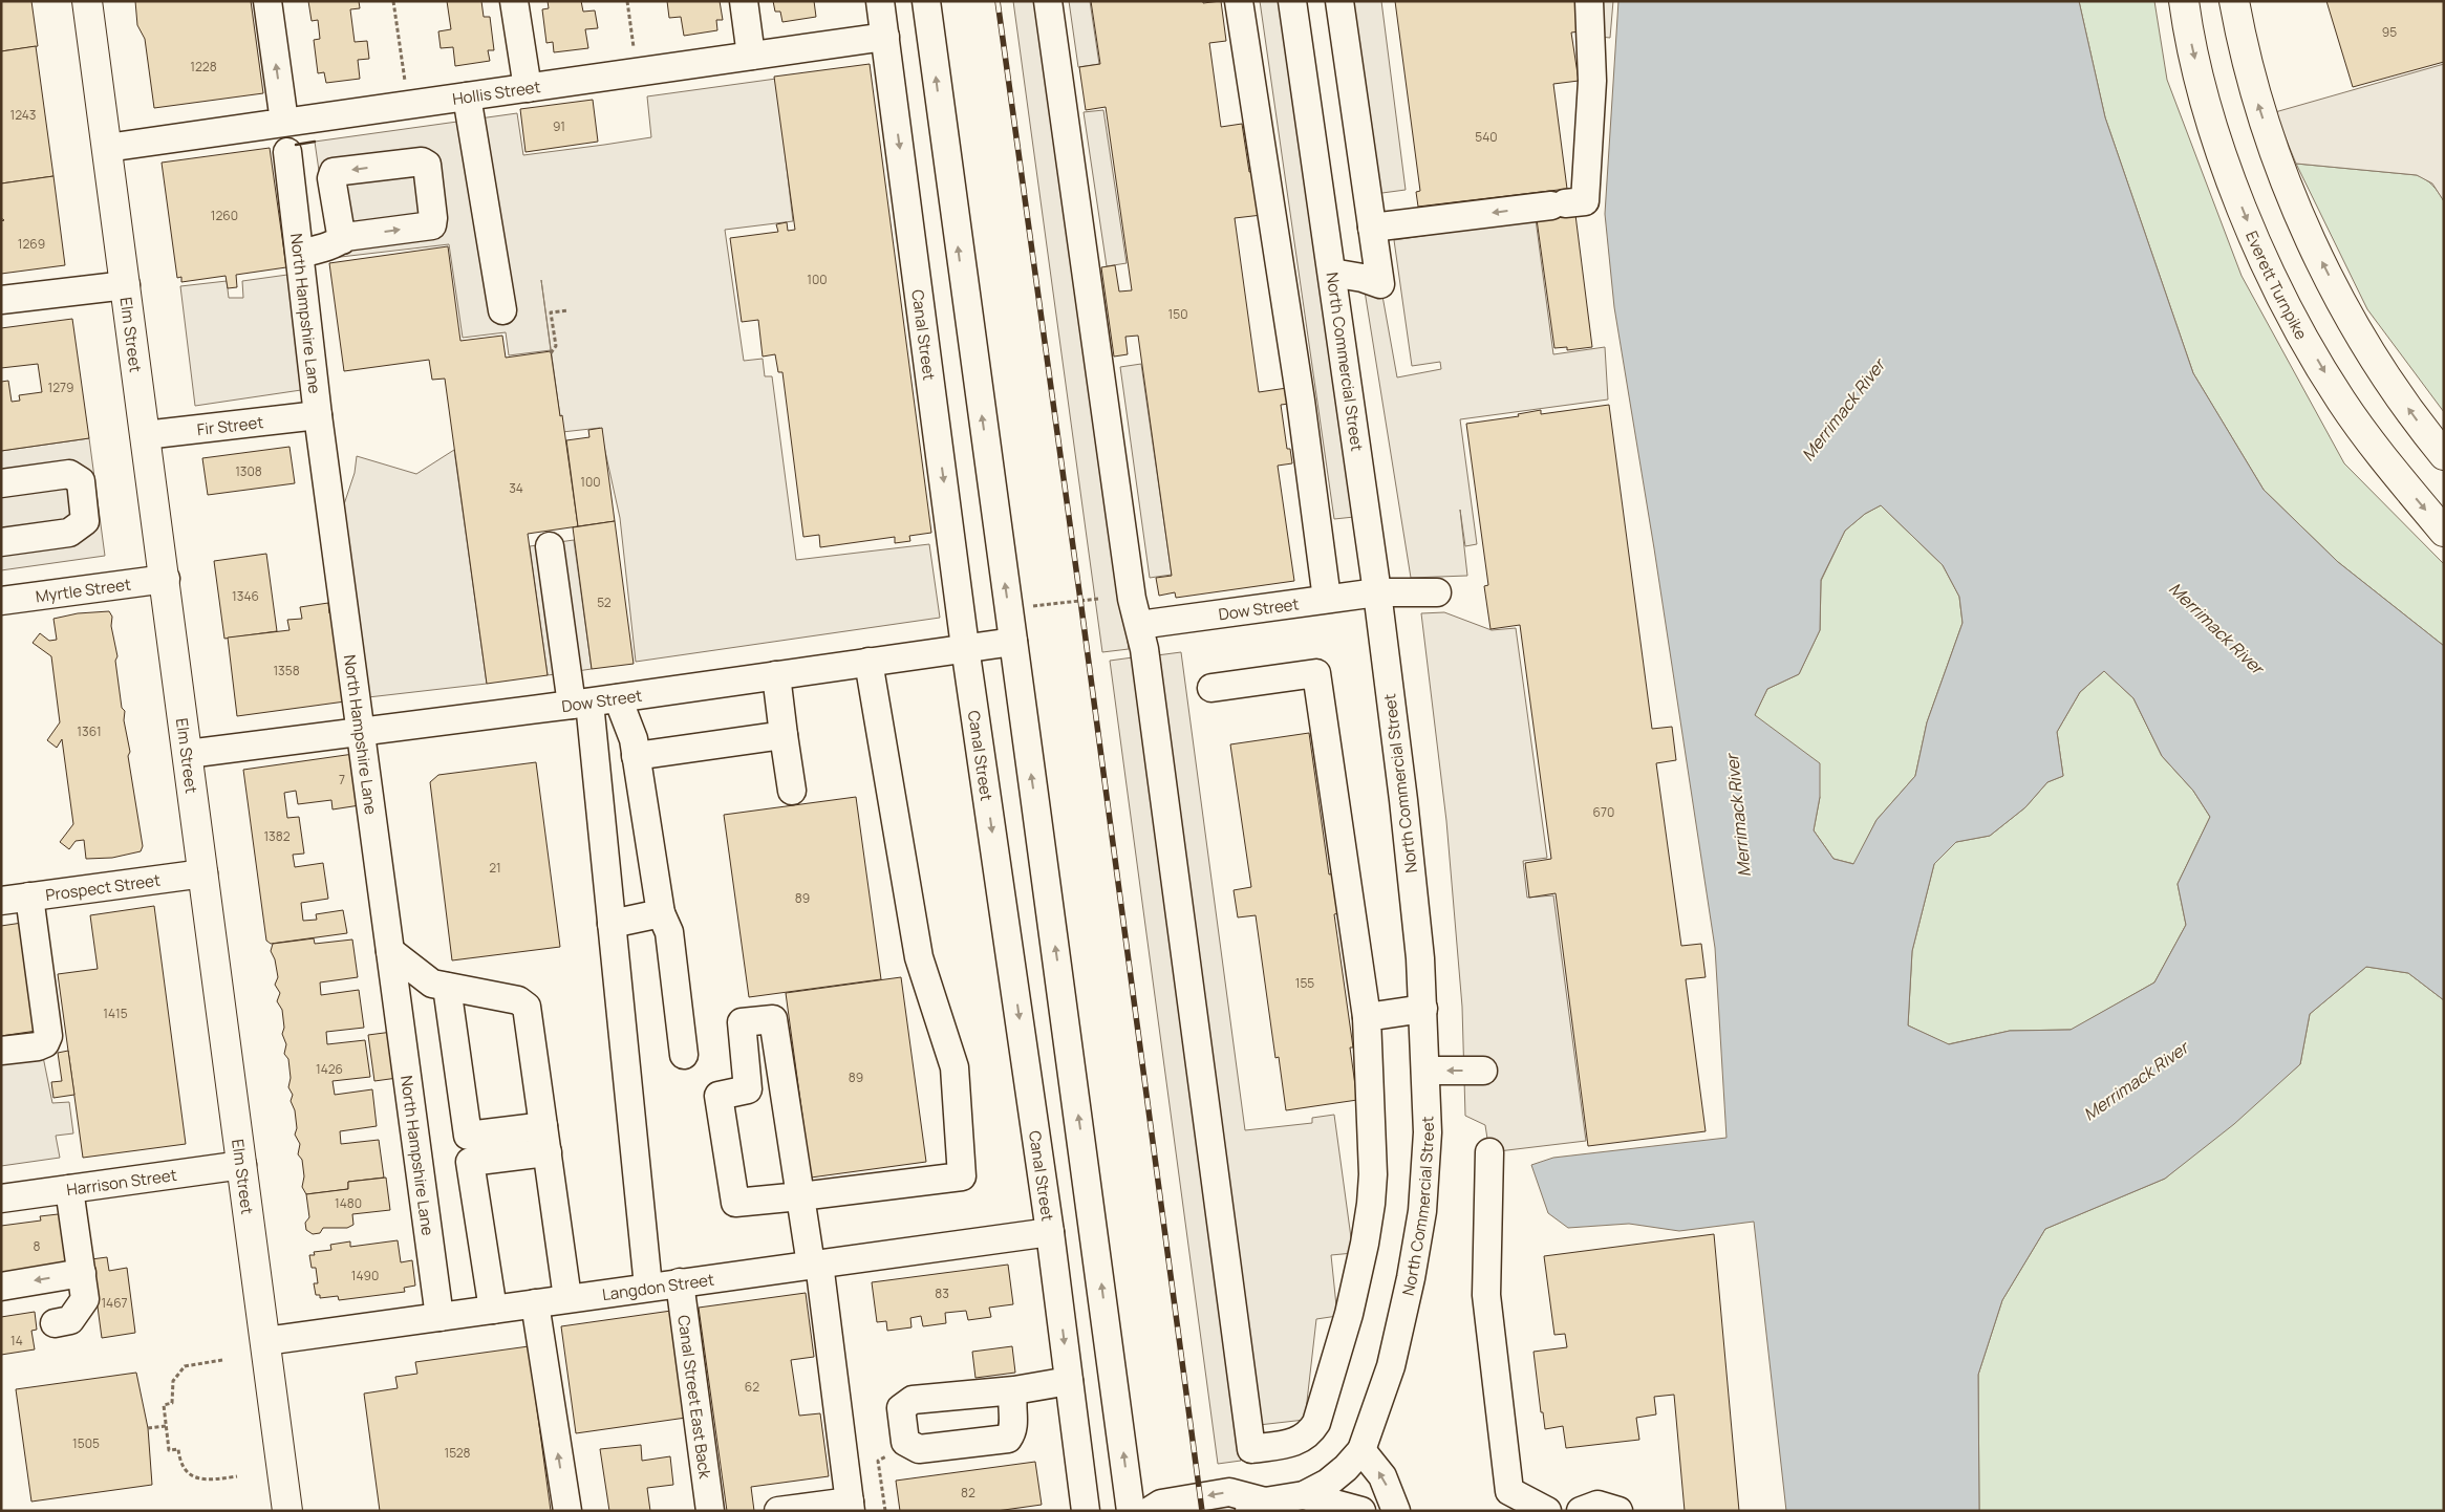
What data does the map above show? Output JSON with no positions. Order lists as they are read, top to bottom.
{
  "streets": {
    "main road": ["Everett Turnpike", "Elm Street"],
    "street": [
      "Hollis Street",
      "North Hampshire Lane",
      "Canal Street",
      "North Commercial Street",
      "Fir Street",
      "Myrtle Street",
      "Dow Street",
      "Prospect Street",
      "Harrison Street",
      "Langdon Street",
      "Canal Street East Back"
    ]
  },
  "crossings": [
    ["Hollis Street", "Elm Street"],
    ["Hollis Street", "Canal Street"],
    ["North Hampshire Lane", "Fir Street"],
    ["North Hampshire Lane", "Dow Street"],
    ["North Hampshire Lane", "Langdon Street"],
    ["Elm Street", "Fir Street"],
    ["Elm Street", "Myrtle Street"],
    ["Elm Street", "Dow Street"],
    ["Elm Street", "Prospect Street"],
    ["Elm Street", "Harrison Street"],
    ["Elm Street", "Langdon Street"],
    ["Canal Street", "Dow Street"],
    ["Canal Street", "Langdon Street"],
    ["North Commercial Street", "Dow Street"],
    ["Langdon Street", "Canal Street East Back"]
  ],
  "water": ["Merrimack River"],
  "house_numbers": [
    "95",
    "1228",
    "1243",
    "91",
    "540",
    "1260",
    "1269",
    "100",
    "150",
    "1279",
    "1308",
    "100",
    "34",
    "1346",
    "52",
    "1358",
    "1361",
    "7",
    "670",
    "1382",
    "21",
    "89",
    "155",
    "1415",
    "1426",
    "89",
    "1480",
    "8",
    "1490",
    "83",
    "1467",
    "14",
    "62",
    "1505",
    "1528",
    "82"
  ]
}
